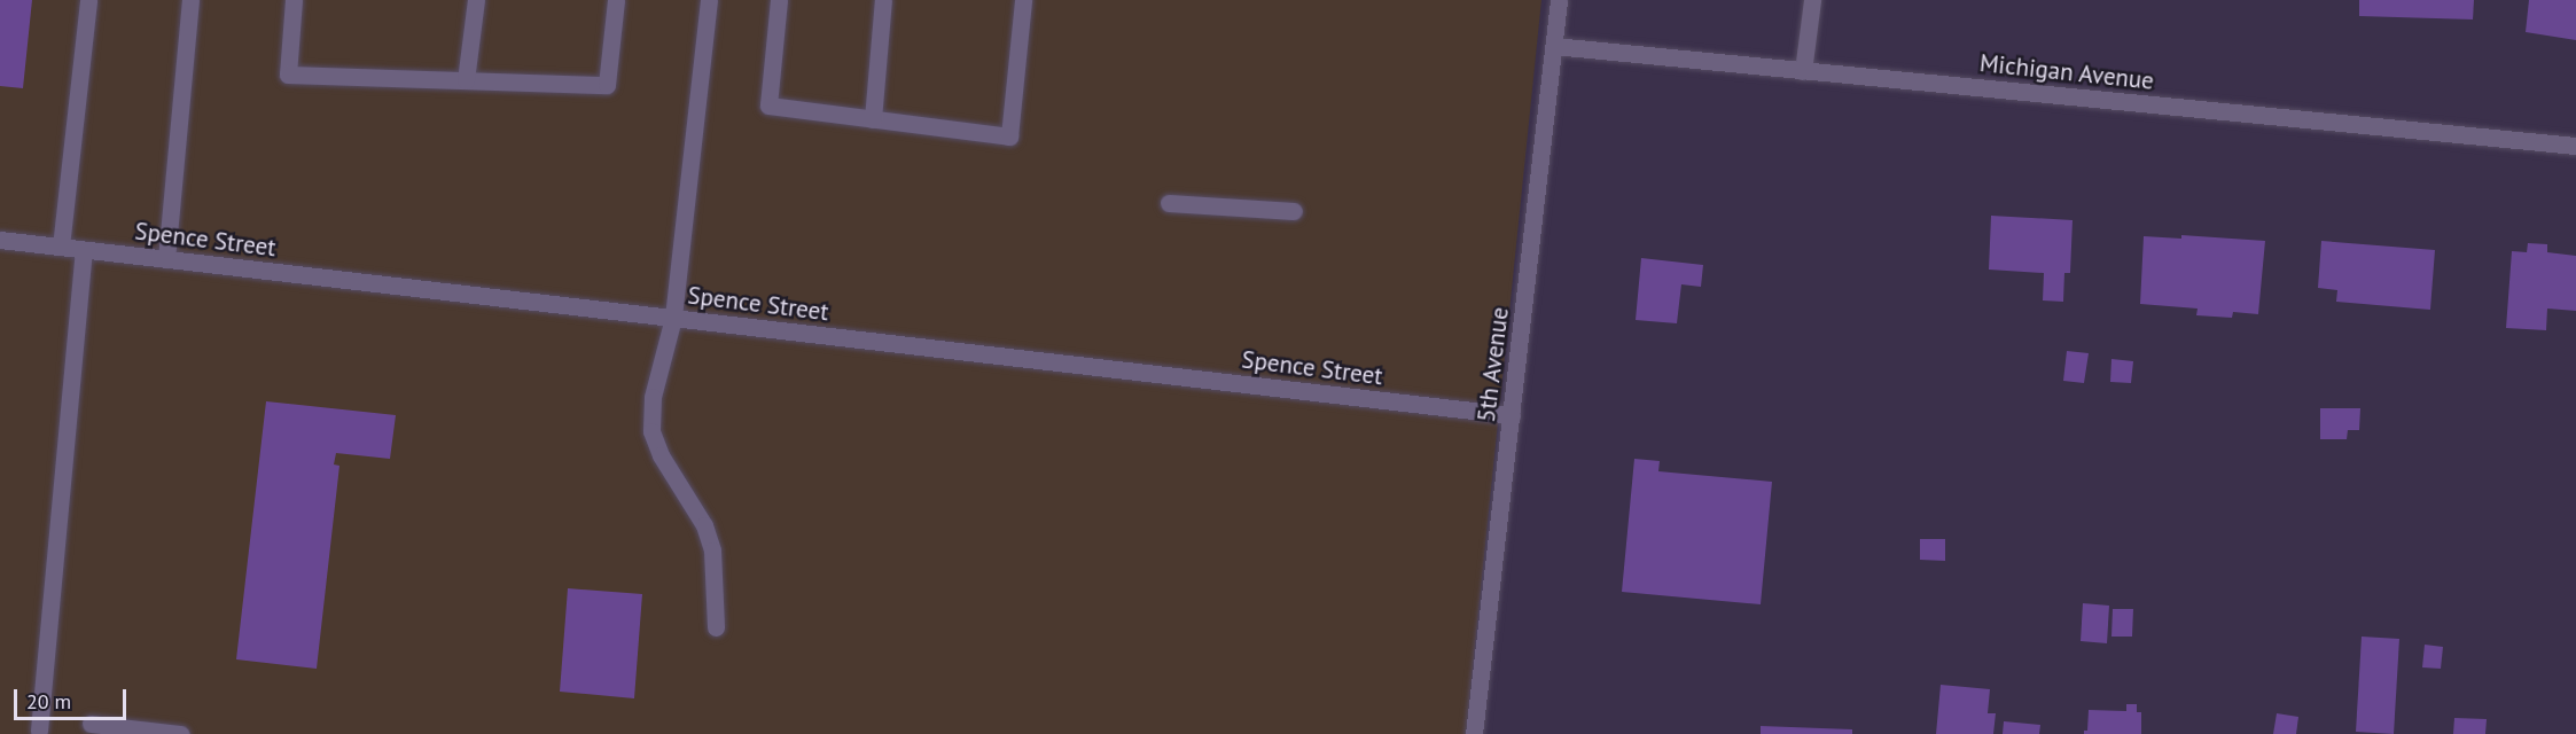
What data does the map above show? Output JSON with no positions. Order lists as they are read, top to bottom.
{
  "streets": {
    "street": ["Michigan Avenue", "Spence Street", "5th Avenue"]
  },
  "crossings": [
    ["Michigan Avenue", "5th Avenue"],
    ["Spence Street", "5th Avenue"]
  ],
  "scale_bar": "20 m"
}
